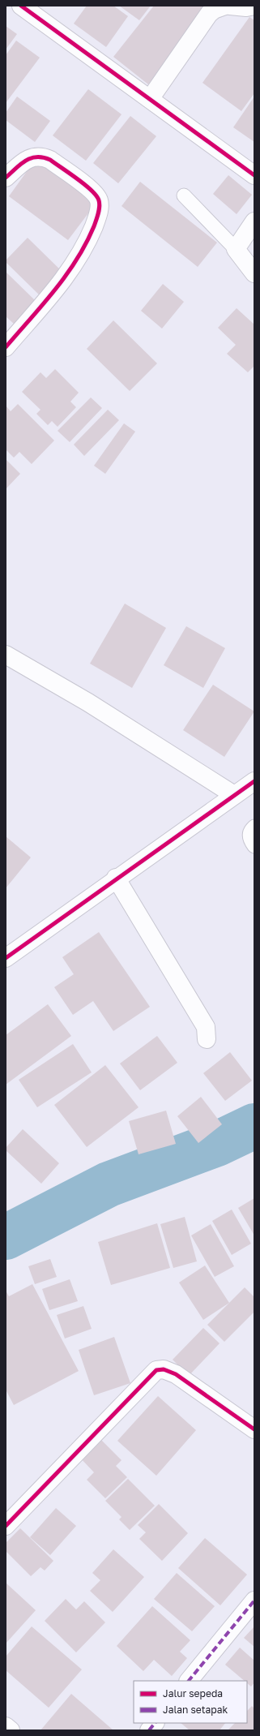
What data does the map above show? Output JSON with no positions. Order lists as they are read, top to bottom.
{
  "legend": ["Jalur sepeda", "Jalan setapak"]
}
